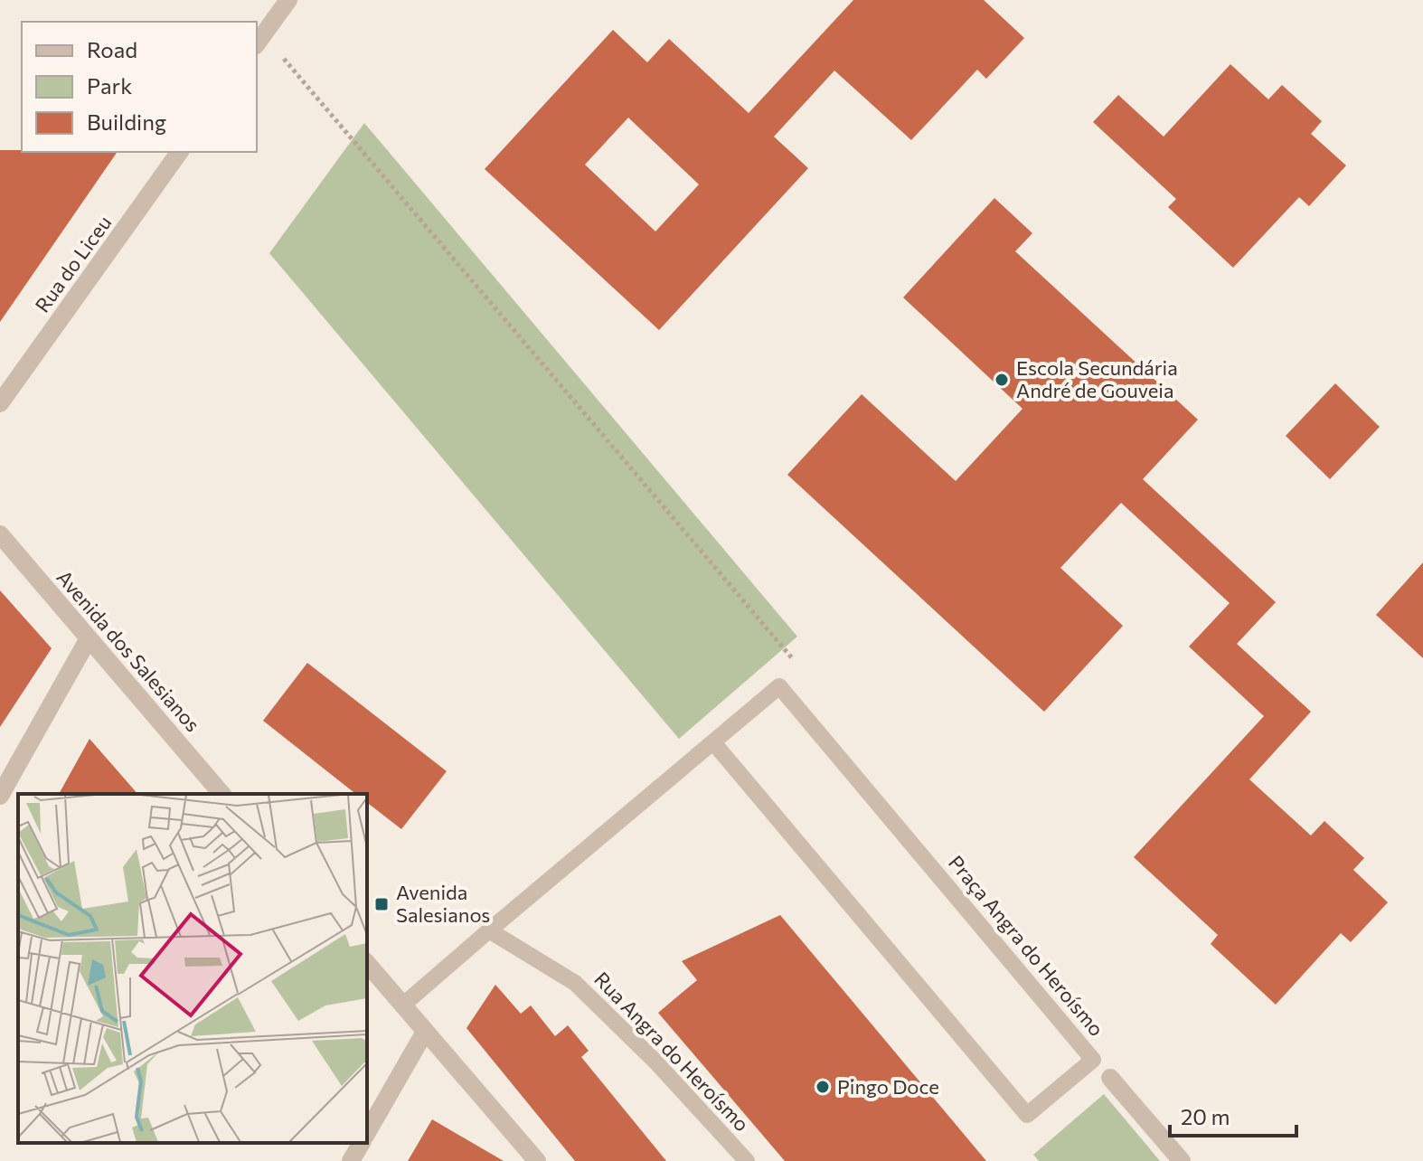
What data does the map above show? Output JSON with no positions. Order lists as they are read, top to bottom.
{
  "streets": {
    "street": ["Rua do Liceu", "Avenida dos Salesianos"],
    "lane": ["Praça Angra do Heroísmo", "Rua Angra do Heroísmo"]
  },
  "places": {
    "other": ["Escola Secundária André de Gouveia", "Pingo Doce"],
    "transit": ["Avenida Salesianos"]
  },
  "legend": ["Road", "Park", "Building"],
  "scale_bar": "20 m"
}
